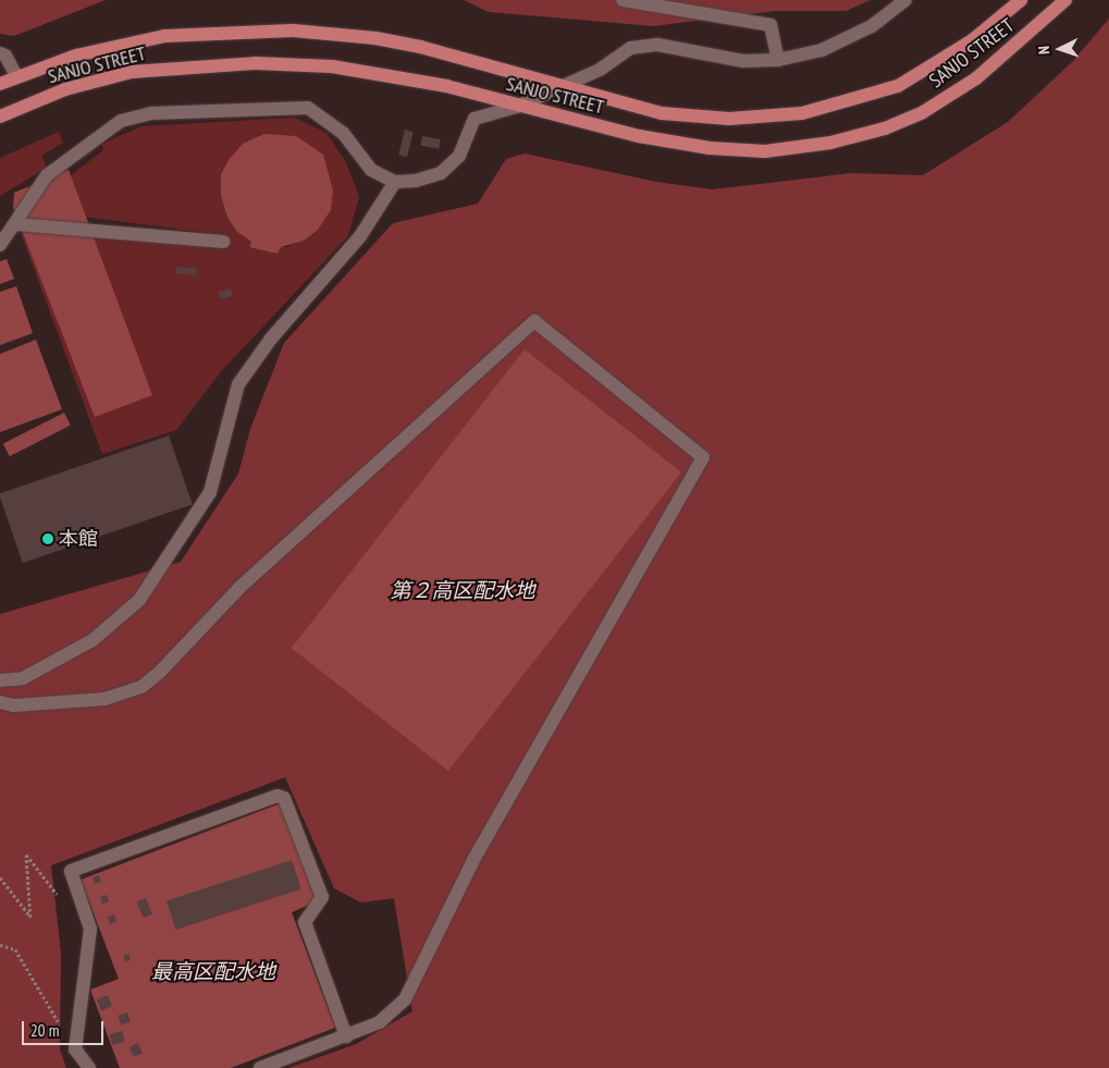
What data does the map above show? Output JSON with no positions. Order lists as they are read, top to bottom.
{
  "streets": {
    "main road": ["SANJO STREET"]
  },
  "water": ["第２高区配水地", "最高区配水地"],
  "places": ["本館"],
  "scale_bar": "20 m",
  "north": "left"
}
